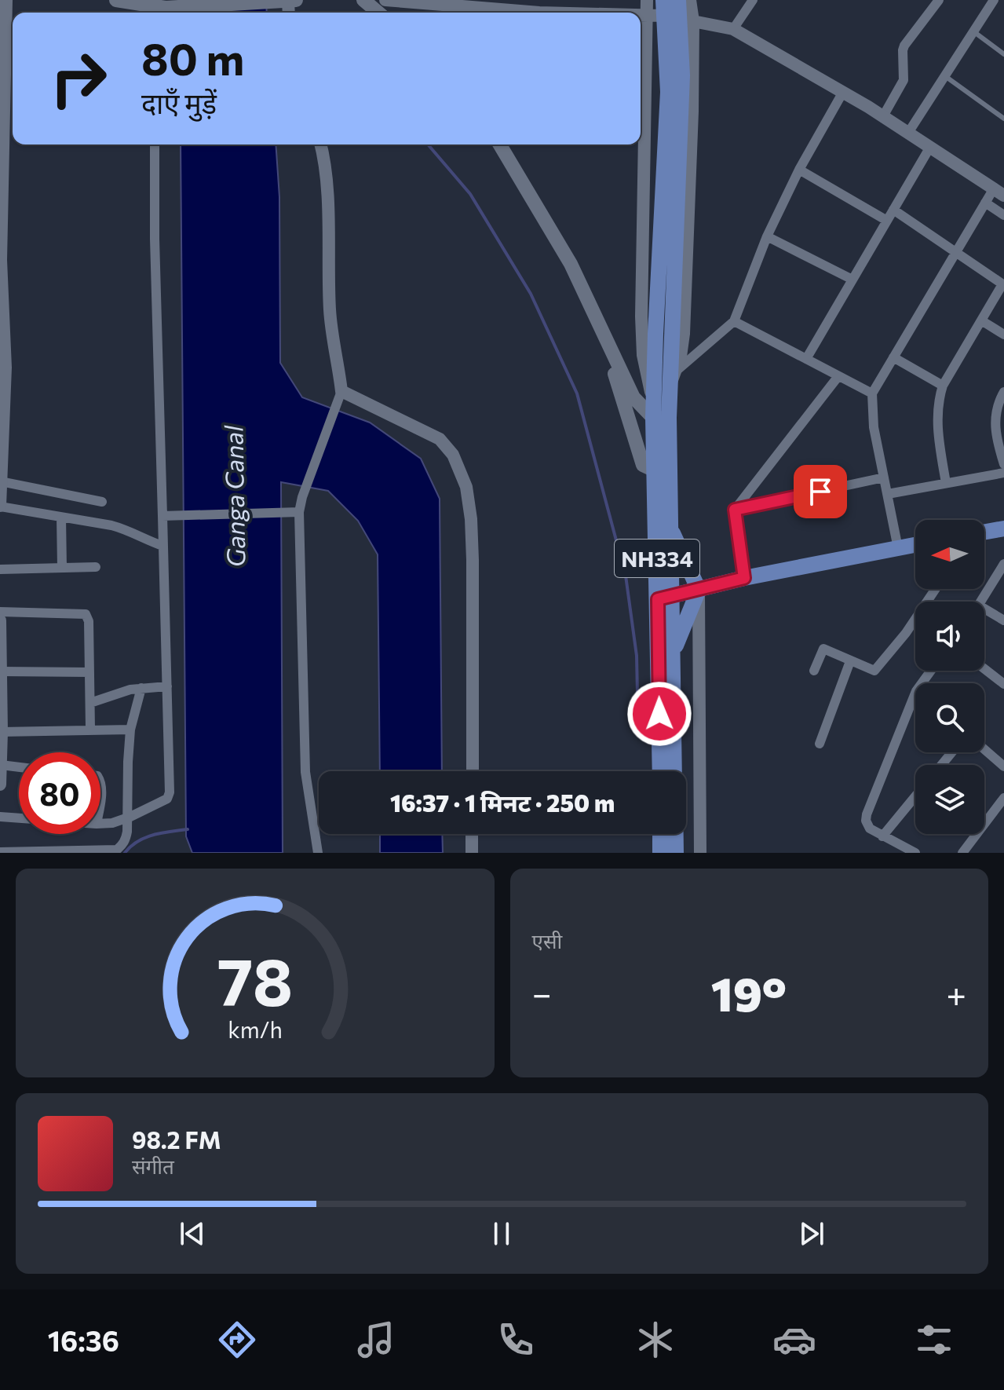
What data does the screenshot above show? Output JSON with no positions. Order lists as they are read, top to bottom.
{
  "streets": {
    "highway": ["NH334"]
  },
  "water": ["Ganga Canal"],
  "north": "left",
  "page": {
    "turn": ["80 m", "दाएँ मुड़ें"],
    "limit": "80",
    "trip": "16:37 · 1 मिनट · 250 m",
    "tile": "एसी",
    "heat": ["−", "19°", "+"],
    "song": ["98.2 FM", "संगीत"],
    "tabs": "16:36",
    "gauge": ["78", "km/h"]
  }
}
